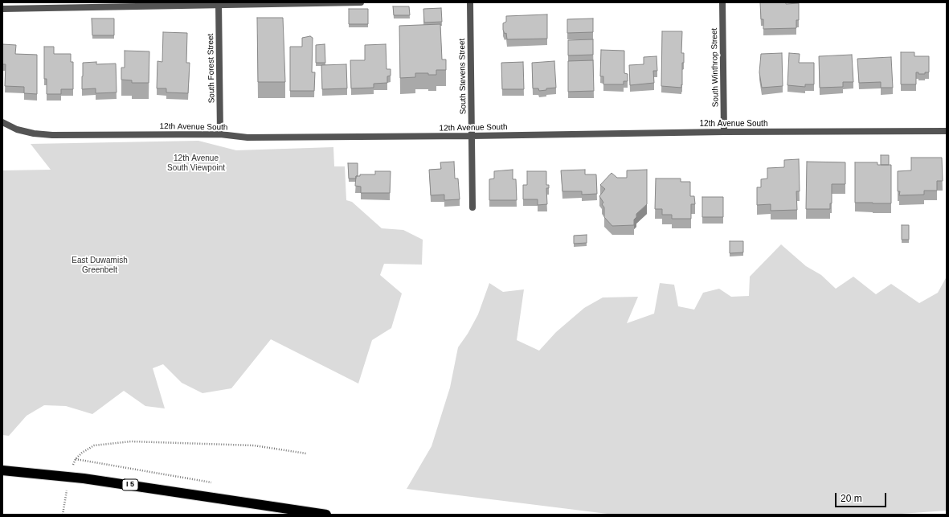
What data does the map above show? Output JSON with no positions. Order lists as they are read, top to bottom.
{
  "streets": {
    "highway": ["I 5"],
    "street": [
      "South Winthrop Street",
      "South Forest Street",
      "South Stevens Street",
      "12th Avenue South"
    ]
  },
  "crossings": [
    ["South Winthrop Street", "12th Avenue South"],
    ["South Forest Street", "12th Avenue South"],
    ["South Stevens Street", "12th Avenue South"]
  ],
  "parks": ["12th Avenue South Viewpoint", "East Duwamish Greenbelt"],
  "scale_bar": "20 m"
}
